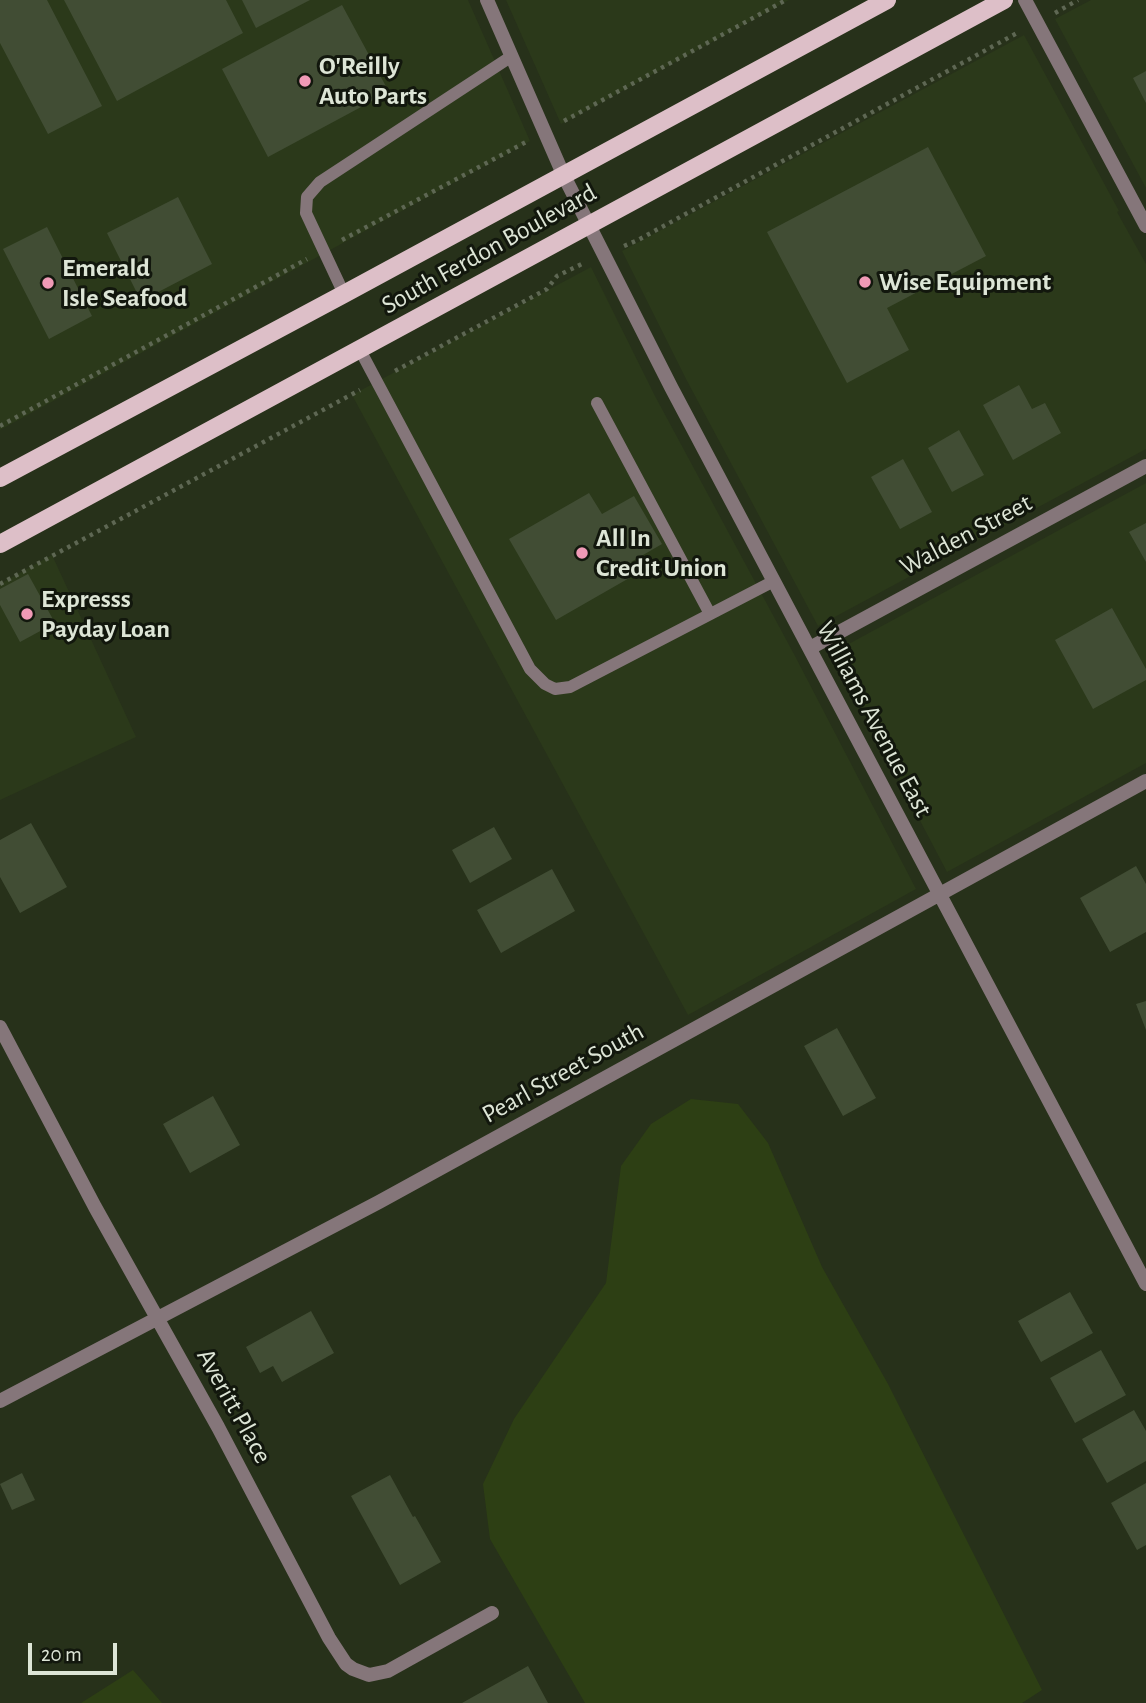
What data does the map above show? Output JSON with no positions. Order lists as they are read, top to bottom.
{
  "streets": {
    "main road": ["South Ferdon Boulevard"],
    "street": [
      "Walden Street",
      "Williams Avenue East",
      "Pearl Street South",
      "Averitt Place"
    ]
  },
  "crossings": [
    ["South Ferdon Boulevard", "Williams Avenue East"],
    ["Walden Street", "Williams Avenue East"],
    ["Williams Avenue East", "Pearl Street South"],
    ["Pearl Street South", "Averitt Place"]
  ],
  "places": [
    "O'Reilly Auto Parts",
    "Wise Equipment",
    "Emerald Isle Seafood",
    "All In Credit Union",
    "Expresss Payday Loan"
  ],
  "scale_bar": "20 m"
}
